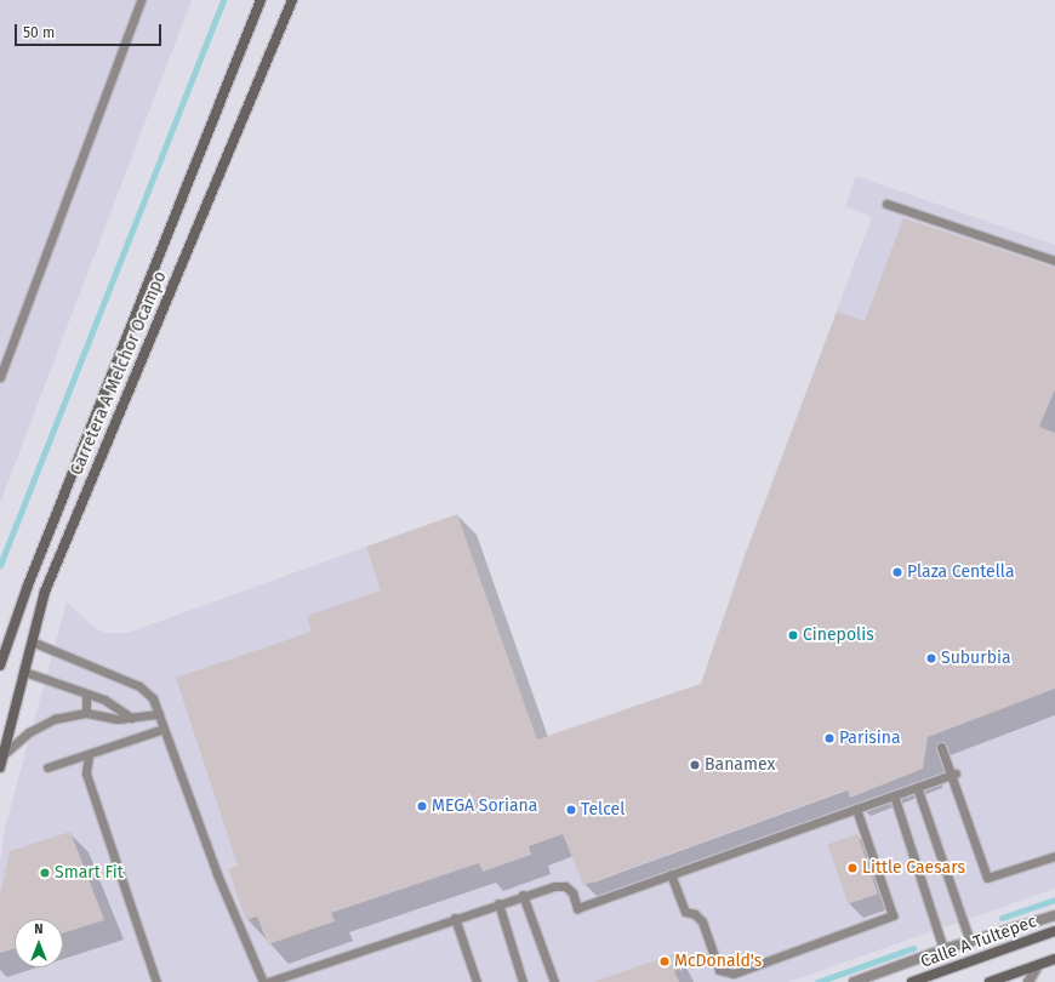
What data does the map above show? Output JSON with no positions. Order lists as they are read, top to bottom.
{
  "streets": {
    "main road": ["Carretera A Melchor Ocampo", "Calle A Tultepec"]
  },
  "places": [
    "Plaza Centella",
    "Cinepolis",
    "Suburbia",
    "Parisina",
    "Banamex",
    "MEGA Soriana",
    "Telcel",
    "Little Caesars",
    "Smart Fit",
    "McDonald's"
  ],
  "scale_bar": "50 m",
  "north": "top"
}
